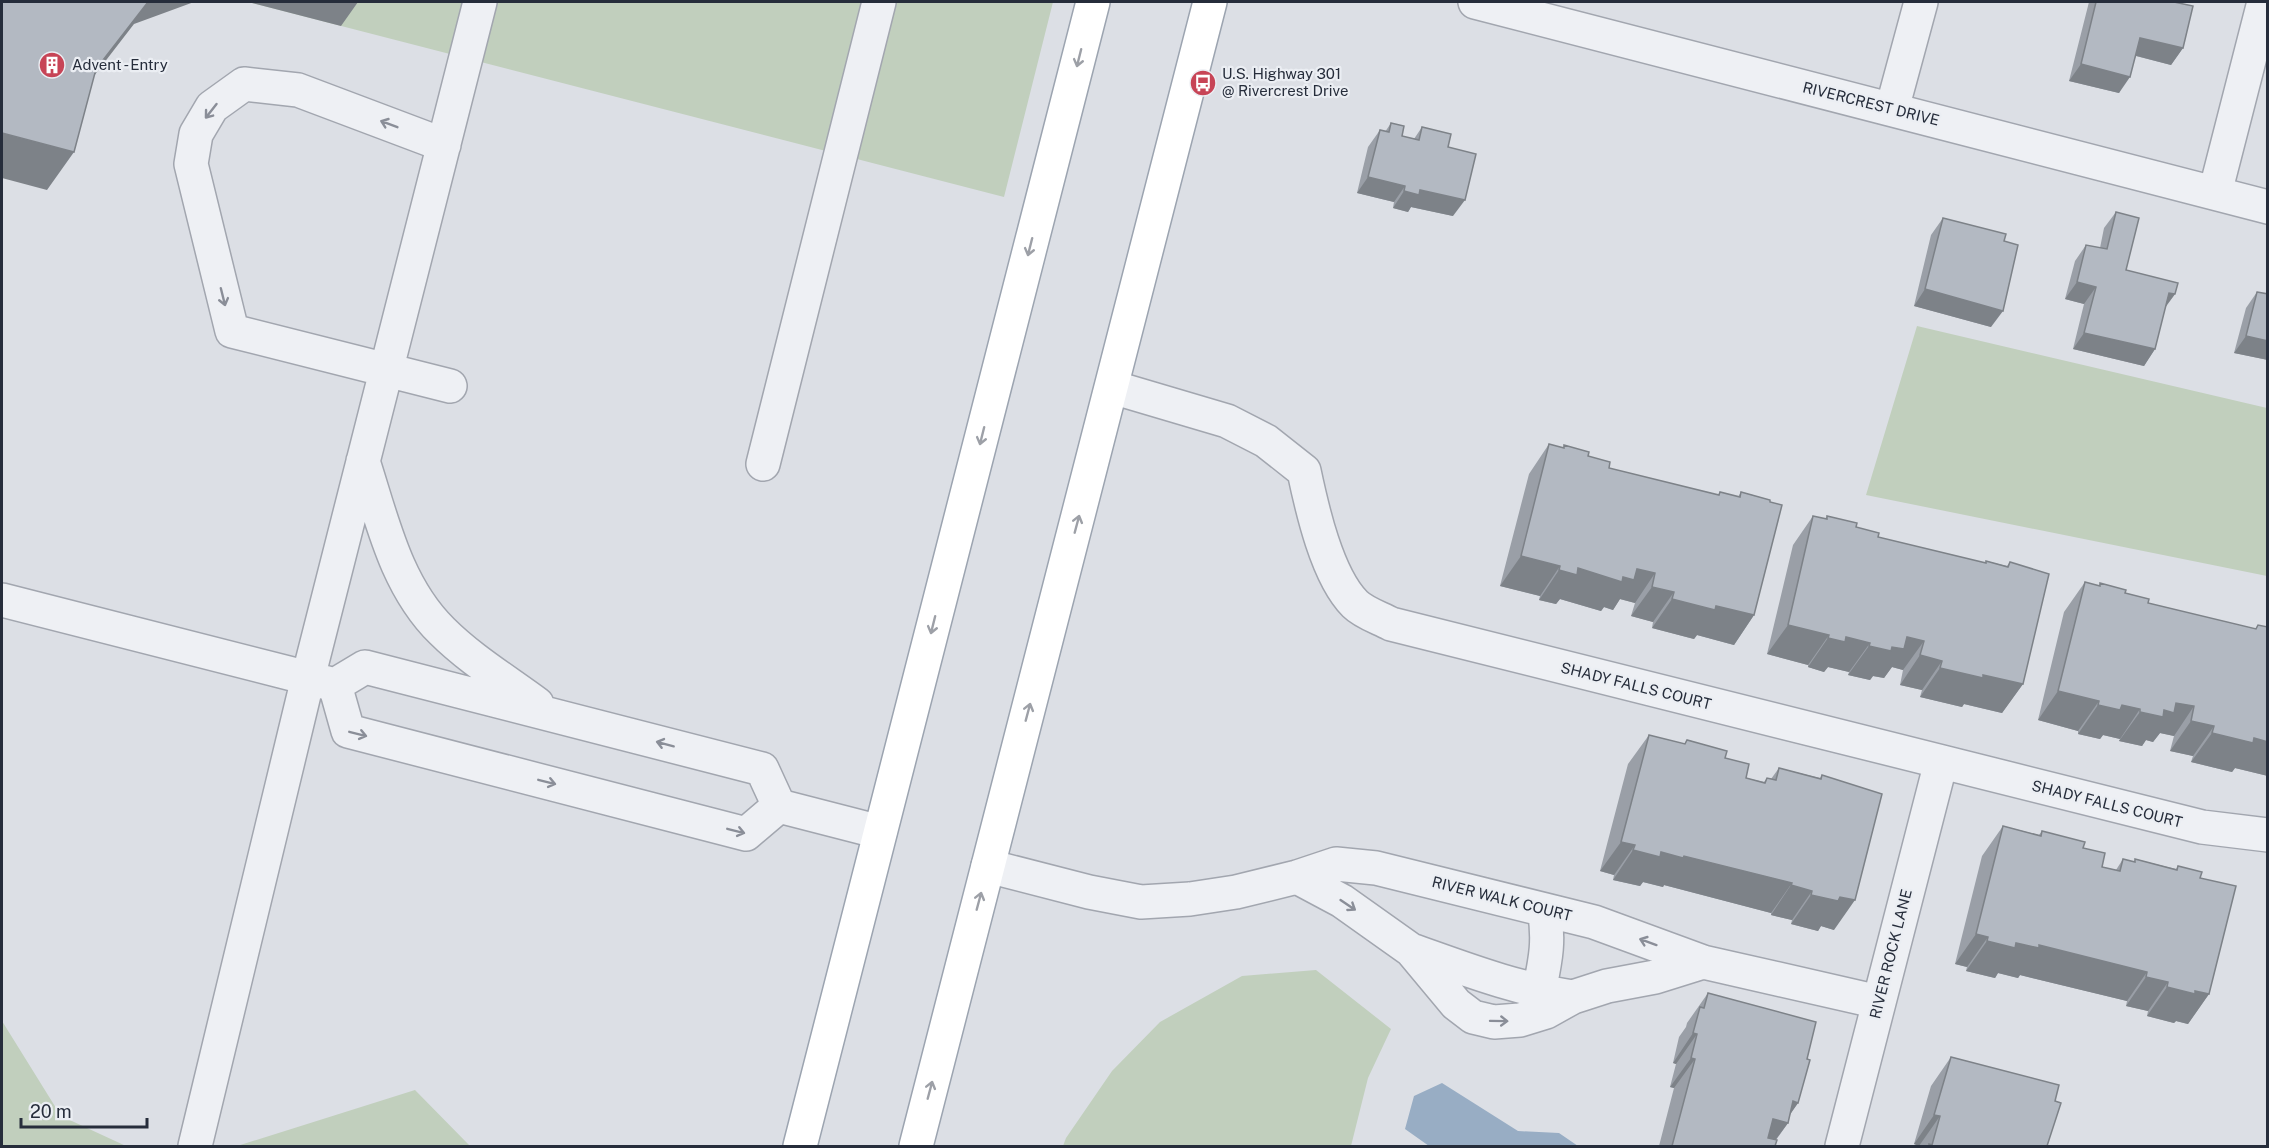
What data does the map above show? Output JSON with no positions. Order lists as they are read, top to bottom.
{
  "streets": {
    "street": [
      "RIVERCREST DRIVE",
      "SHADY FALLS COURT",
      "RIVER WALK COURT",
      "RIVER ROCK LANE"
    ]
  },
  "crossings": [
    ["SHADY FALLS COURT", "RIVER ROCK LANE"],
    ["RIVER WALK COURT", "RIVER ROCK LANE"]
  ],
  "places": {
    "building": ["Advent - Entry"],
    "bus stop": ["U.S. Highway 301 @ Rivercrest Drive"]
  },
  "scale_bar": "20 m"
}
